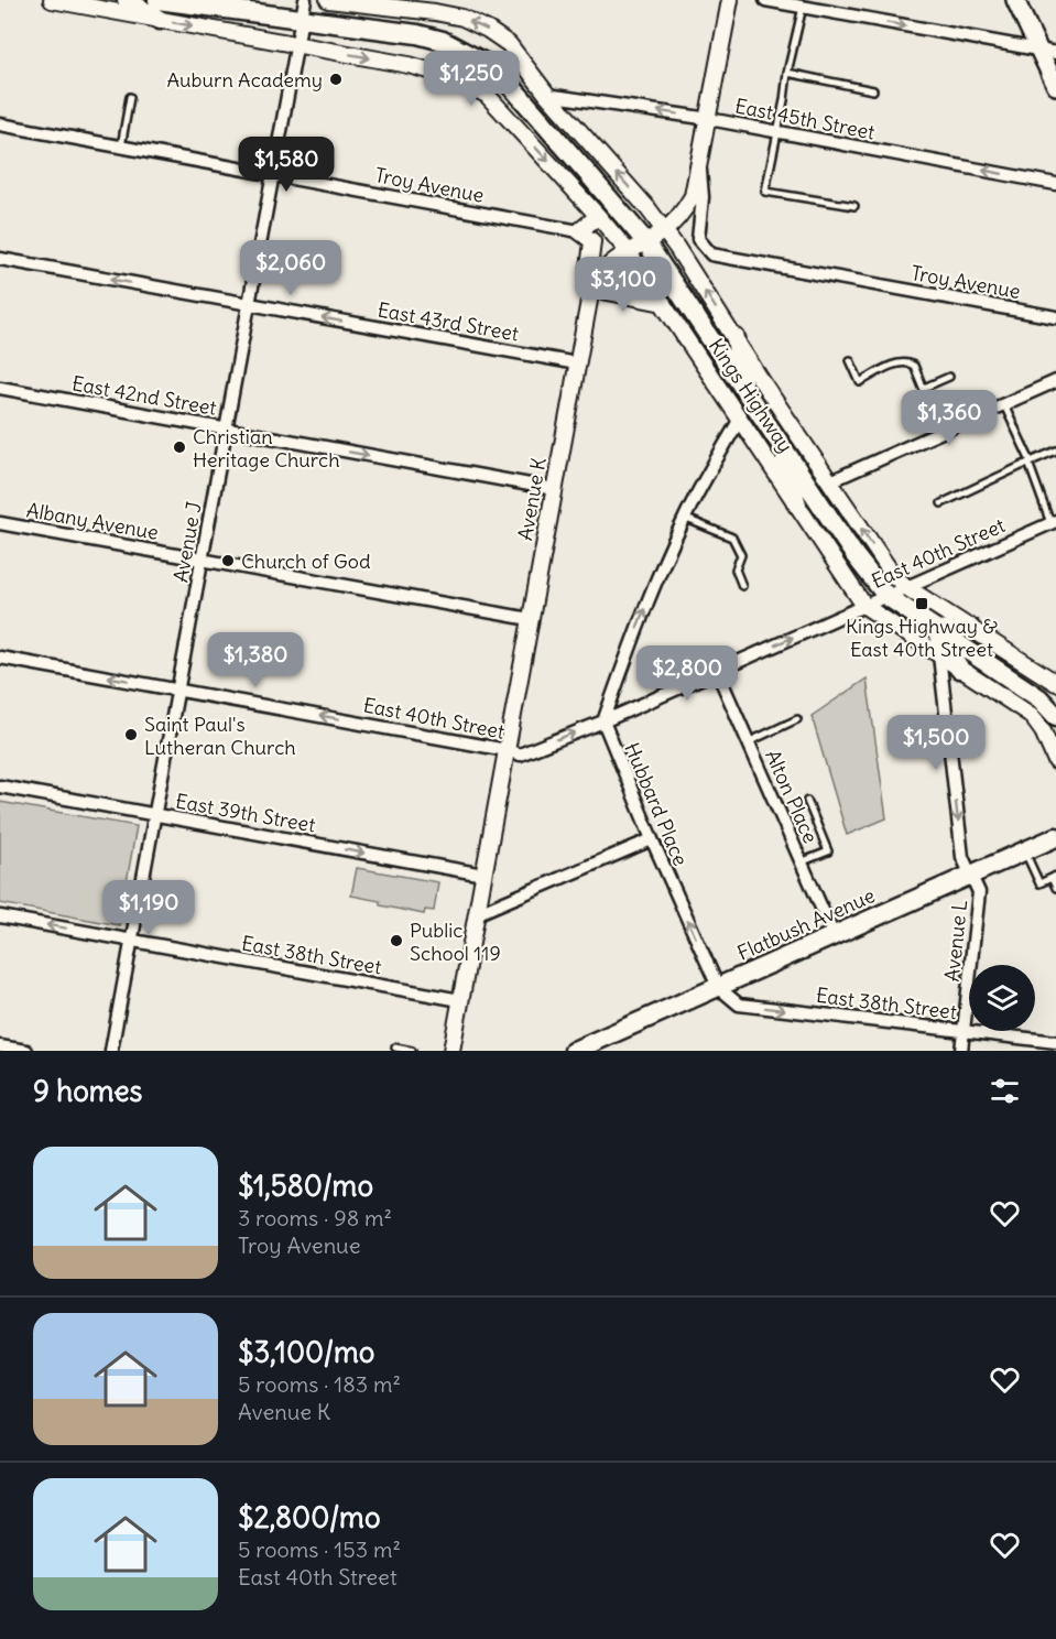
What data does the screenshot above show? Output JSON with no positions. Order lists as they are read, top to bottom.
{
  "streets": {
    "main road": ["Kings Highway", "Flatbush Avenue"],
    "street": [
      "East 45th Street",
      "Troy Avenue",
      "East 43rd Street",
      "East 42nd Street",
      "Avenue K",
      "Albany Avenue",
      "Avenue J",
      "East 40th Street",
      "Alton Place",
      "Hubbard Place",
      "East 39th Street",
      "Avenue L",
      "East 38th Street"
    ]
  },
  "crossings": [
    ["East 45th Street", "Kings Highway"],
    ["East 45th Street", "Avenue K"],
    ["Troy Avenue", "Avenue K"],
    ["Troy Avenue", "Avenue J"],
    ["East 43rd Street", "Avenue K"],
    ["East 43rd Street", "Avenue J"],
    ["East 42nd Street", "Avenue K"],
    ["East 42nd Street", "Avenue J"],
    ["Kings Highway", "Avenue K"],
    ["Kings Highway", "Avenue J"],
    ["Kings Highway", "East 40th Street"],
    ["Kings Highway", "Avenue L"],
    ["Avenue K", "Albany Avenue"],
    ["Avenue K", "East 40th Street"],
    ["Avenue K", "East 39th Street"],
    ["Avenue K", "East 38th Street"],
    ["Albany Avenue", "Avenue J"],
    ["Avenue J", "East 40th Street"],
    ["Avenue J", "East 39th Street"],
    ["Avenue J", "East 38th Street"],
    ["East 40th Street", "Alton Place"],
    ["East 40th Street", "Hubbard Place"],
    ["Alton Place", "Flatbush Avenue"],
    ["Hubbard Place", "Flatbush Avenue"],
    ["Hubbard Place", "East 38th Street"],
    ["Flatbush Avenue", "Avenue L"],
    ["Flatbush Avenue", "East 38th Street"],
    ["Avenue L", "East 38th Street"]
  ],
  "one_way": [
    "East 45th Street",
    "East 43rd Street",
    "East 42nd Street",
    "Hubbard Place",
    "East 39th Street",
    "Avenue L"
  ],
  "places": {
    "other": [
      "Auburn Academy",
      "Christian Heritage Church",
      "Church of God",
      "Saint Paul's Lutheran Church",
      "Public School 119"
    ],
    "transit": ["Kings Highway & East 40th Street"]
  },
  "page": {
    "price": [
      "$1,250",
      "$1,580",
      "$2,060",
      "$3,100",
      "$1,360",
      "$1,380",
      "$2,800",
      "$1,500",
      "$1,190"
    ],
    "heading": "9 homes",
    "list": [
      {
        "name": "$1,580/mo",
        "note": "3 rooms · 98 m² · Troy Avenue"
      },
      {
        "name": "$3,100/mo",
        "note": "5 rooms · 183 m² · Avenue K"
      },
      {
        "name": "$2,800/mo",
        "note": "5 rooms · 153 m² · East 40th Street"
      }
    ]
  }
}
